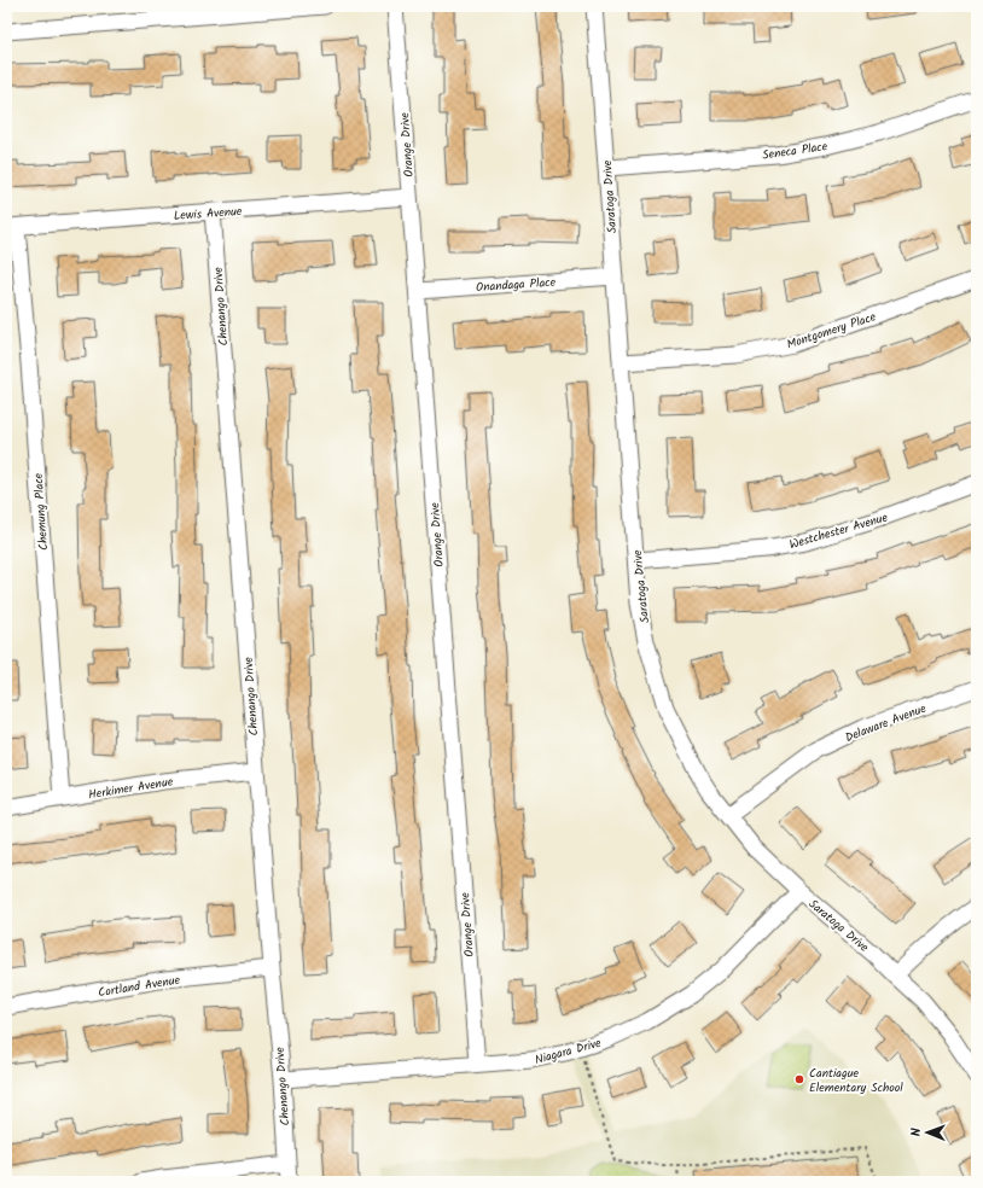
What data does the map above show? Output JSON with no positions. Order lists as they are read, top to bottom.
{
  "streets": {
    "street": [
      "Orange Drive",
      "Seneca Place",
      "Saratoga Drive",
      "Lewis Avenue",
      "Onandaga Place",
      "Chenango Drive",
      "Montgomery Place",
      "Chemung Place",
      "Westchester Avenue",
      "Delaware Avenue",
      "Herkimer Avenue",
      "Cortland Avenue",
      "Niagara Drive"
    ]
  },
  "crossings": [
    ["Orange Drive", "Lewis Avenue"],
    ["Orange Drive", "Onandaga Place"],
    ["Orange Drive", "Niagara Drive"],
    ["Seneca Place", "Saratoga Drive"],
    ["Saratoga Drive", "Onandaga Place"],
    ["Saratoga Drive", "Montgomery Place"],
    ["Saratoga Drive", "Westchester Avenue"],
    ["Saratoga Drive", "Delaware Avenue"],
    ["Saratoga Drive", "Niagara Drive"],
    ["Lewis Avenue", "Chenango Drive"],
    ["Lewis Avenue", "Chemung Place"],
    ["Chenango Drive", "Herkimer Avenue"],
    ["Chenango Drive", "Cortland Avenue"],
    ["Chenango Drive", "Niagara Drive"],
    ["Chemung Place", "Herkimer Avenue"]
  ],
  "places": ["Cantiague Elementary School"],
  "north": "left"
}
